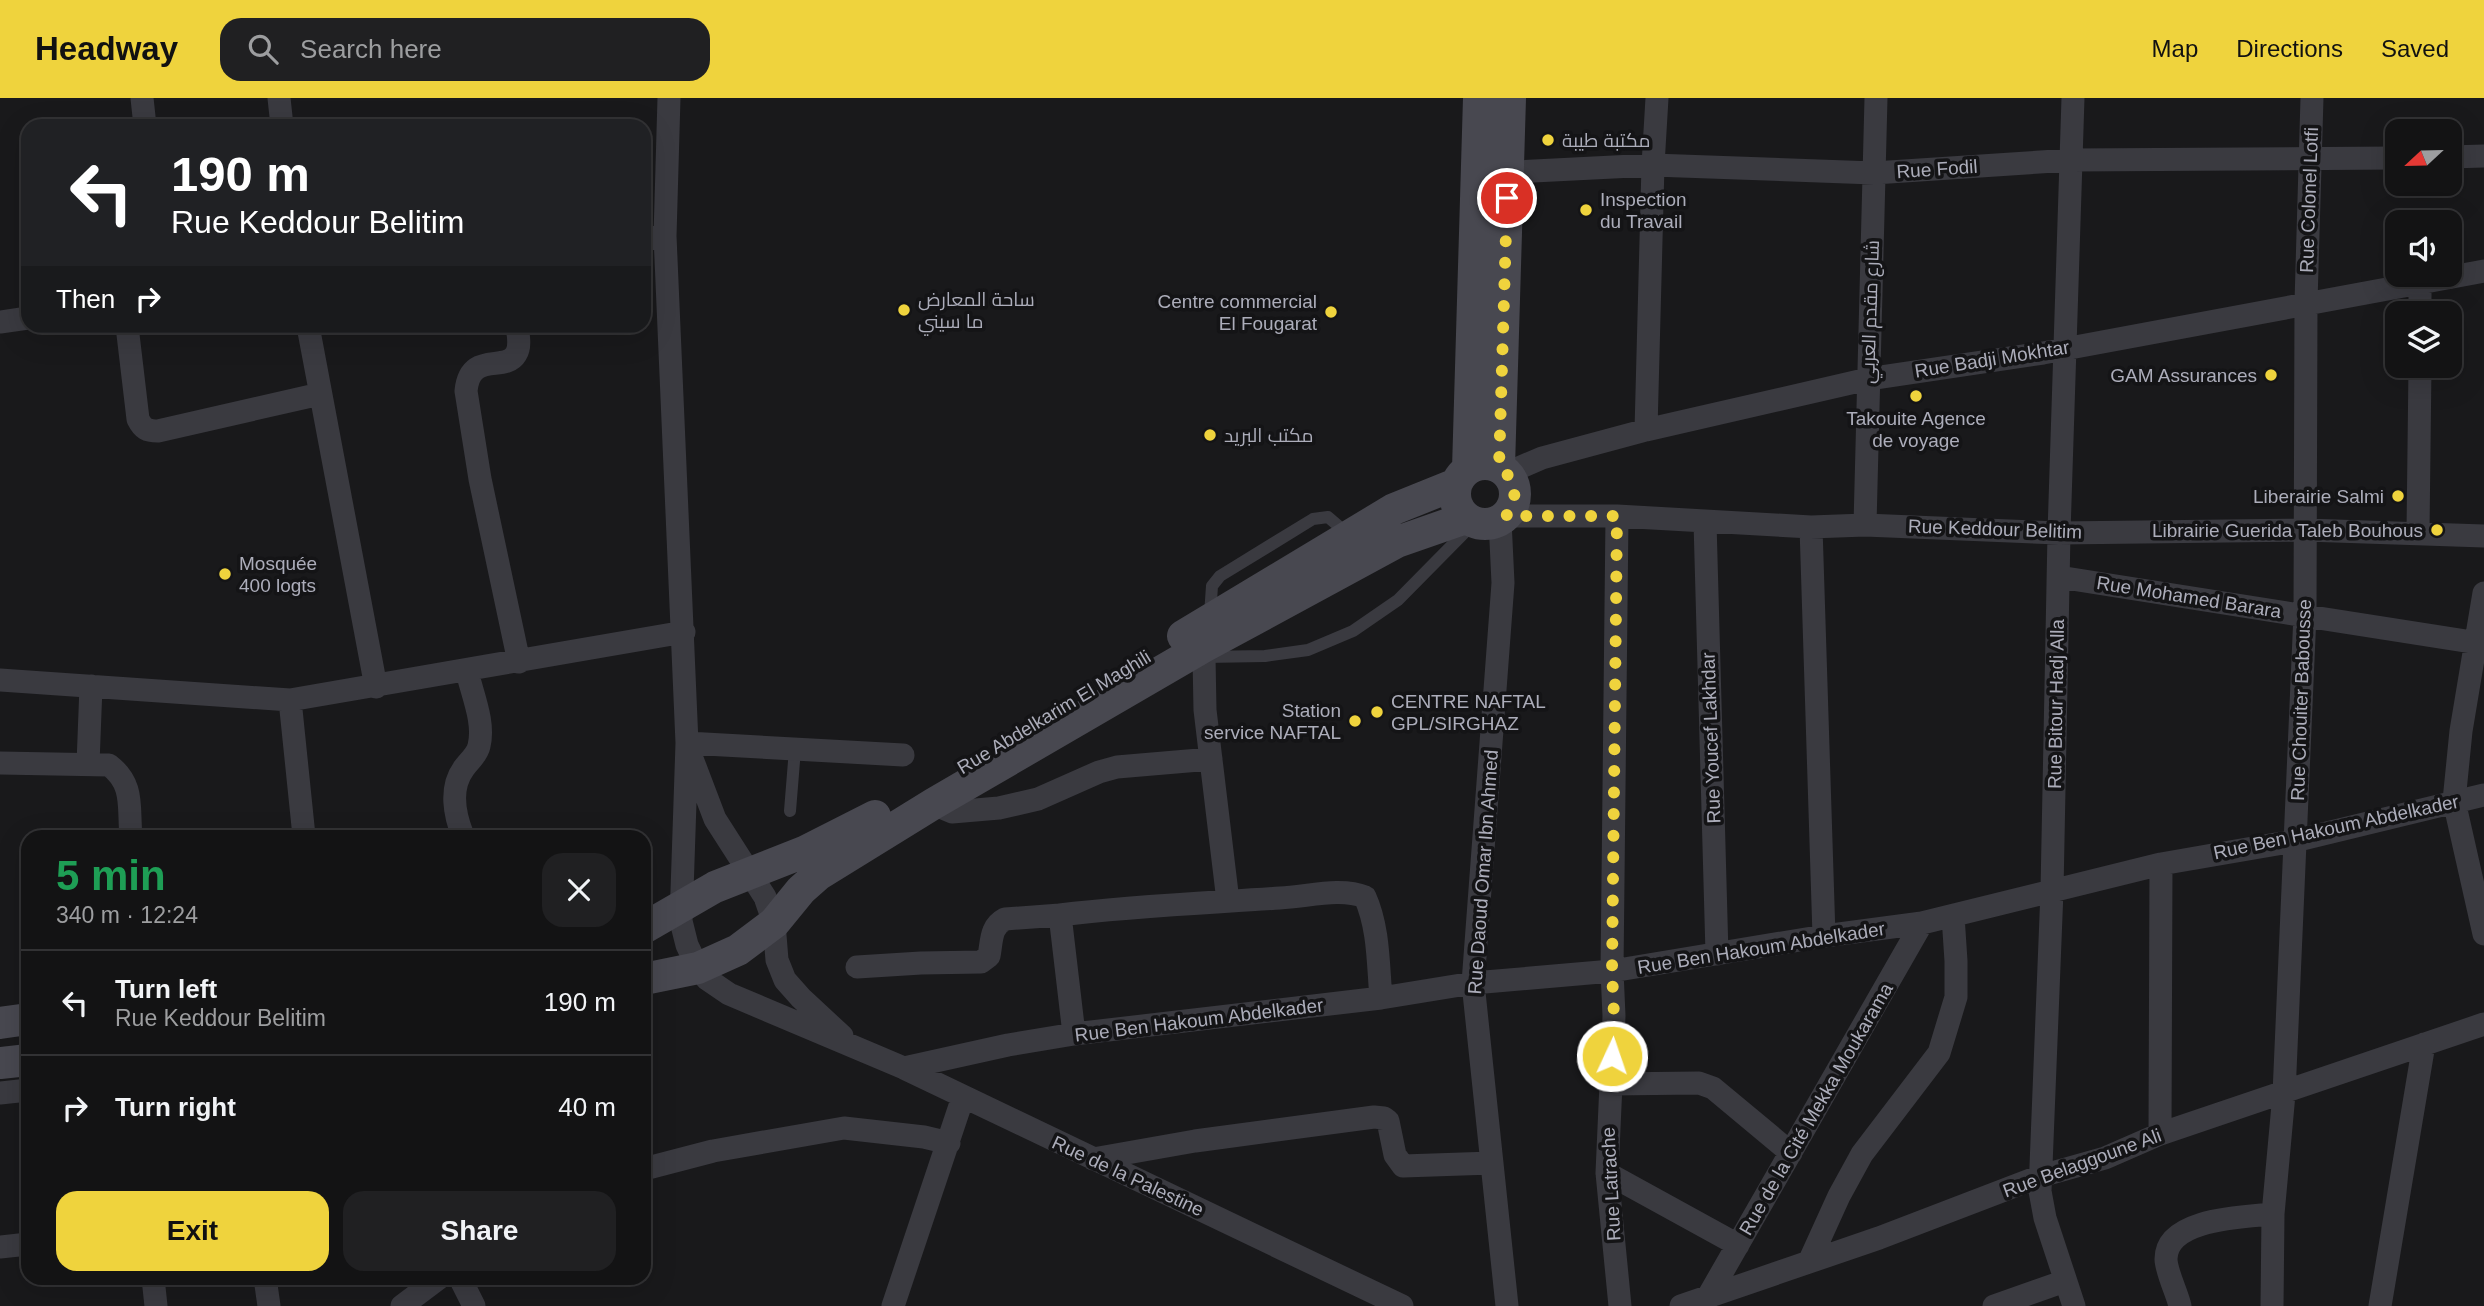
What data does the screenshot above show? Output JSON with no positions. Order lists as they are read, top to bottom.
{
  "streets": {
    "street": [
      "Rue Fodil",
      "Rue Colonel Lotfi",
      "شارع مقدم العربي",
      "Rue Badji Mokhtar",
      "Rue Keddour Belitim",
      "Rue Mohamed Barara",
      "Rue Chouiter Babousse",
      "Rue Bitour Hadj Alla",
      "Rue Abdelkarim El Maghili",
      "Rue Youcef Lakhdar",
      "Rue Ben Hakoum Abdelkader",
      "Rue Daoud Omar Ibn Ahmed",
      "Rue de la Cité Mekka Moukarama",
      "Rue Belaggoune Ali",
      "Rue de la Palestine",
      "Rue Latrache"
    ]
  },
  "crossings": [
    ["Rue Fodil", "Rue Colonel Lotfi"],
    ["Rue Fodil", "شارع مقدم العربي"],
    ["Rue Fodil", "Rue Bitour Hadj Alla"],
    ["Rue Colonel Lotfi", "Rue Badji Mokhtar"],
    ["Rue Colonel Lotfi", "Rue Chouiter Babousse"],
    ["شارع مقدم العربي", "Rue Badji Mokhtar"],
    ["شارع مقدم العربي", "Rue Keddour Belitim"],
    ["Rue Badji Mokhtar", "Rue Keddour Belitim"],
    ["Rue Badji Mokhtar", "Rue Chouiter Babousse"],
    ["Rue Badji Mokhtar", "Rue Bitour Hadj Alla"],
    ["Rue Badji Mokhtar", "Rue Abdelkarim El Maghili"],
    ["Rue Badji Mokhtar", "Rue Daoud Omar Ibn Ahmed"],
    ["Rue Keddour Belitim", "Rue Chouiter Babousse"],
    ["Rue Keddour Belitim", "Rue Bitour Hadj Alla"],
    ["Rue Keddour Belitim", "Rue Abdelkarim El Maghili"],
    ["Rue Keddour Belitim", "Rue Youcef Lakhdar"],
    ["Rue Keddour Belitim", "Rue Daoud Omar Ibn Ahmed"],
    ["Rue Keddour Belitim", "Rue Latrache"],
    ["Rue Mohamed Barara", "Rue Chouiter Babousse"],
    ["Rue Mohamed Barara", "Rue Bitour Hadj Alla"],
    ["Rue Chouiter Babousse", "Rue Ben Hakoum Abdelkader"],
    ["Rue Chouiter Babousse", "Rue Belaggoune Ali"],
    ["Rue Bitour Hadj Alla", "Rue Ben Hakoum Abdelkader"],
    ["Rue Bitour Hadj Alla", "Rue Belaggoune Ali"],
    ["Rue Abdelkarim El Maghili", "Rue Daoud Omar Ibn Ahmed"],
    ["Rue Youcef Lakhdar", "Rue Ben Hakoum Abdelkader"],
    ["Rue Ben Hakoum Abdelkader", "Rue Daoud Omar Ibn Ahmed"],
    ["Rue Ben Hakoum Abdelkader", "Rue de la Cité Mekka Moukarama"],
    ["Rue Ben Hakoum Abdelkader", "Rue de la Palestine"],
    ["Rue Ben Hakoum Abdelkader", "Rue Latrache"],
    ["Rue de la Cité Mekka Moukarama", "Rue Belaggoune Ali"]
  ],
  "places": [
    "مكتبة طيبة",
    "Inspection du Travail",
    "ساحة المعارض ما سيني",
    "Centre commercial El Fougarat",
    "GAM Assurances",
    "Takouite Agence de voyage",
    "مكتب البريد",
    "Liberairie Salmi",
    "Librairie Guerida Taleb Bouhous",
    "Mosquée 400 logts",
    "CENTRE NAFTAL GPL/SIRGHAZ",
    "Station service NAFTAL"
  ],
  "north": "left",
  "page": {
    "header": "Headway",
    "search": "Search here",
    "nav": ["Map", "Directions", "Saved"],
    "turn": ["190 m", "Rue Keddour Belitim"],
    "then": "Then",
    "heading": ["5 min", "340 m · 12:24"],
    "list": [
      {
        "name": "Turn left",
        "note": "Rue Keddour Belitim",
        "value": "190 m"
      },
      {
        "name": "Turn right",
        "value": "40 m"
      }
    ],
    "buttons": ["Exit", "Share"]
  }
}
